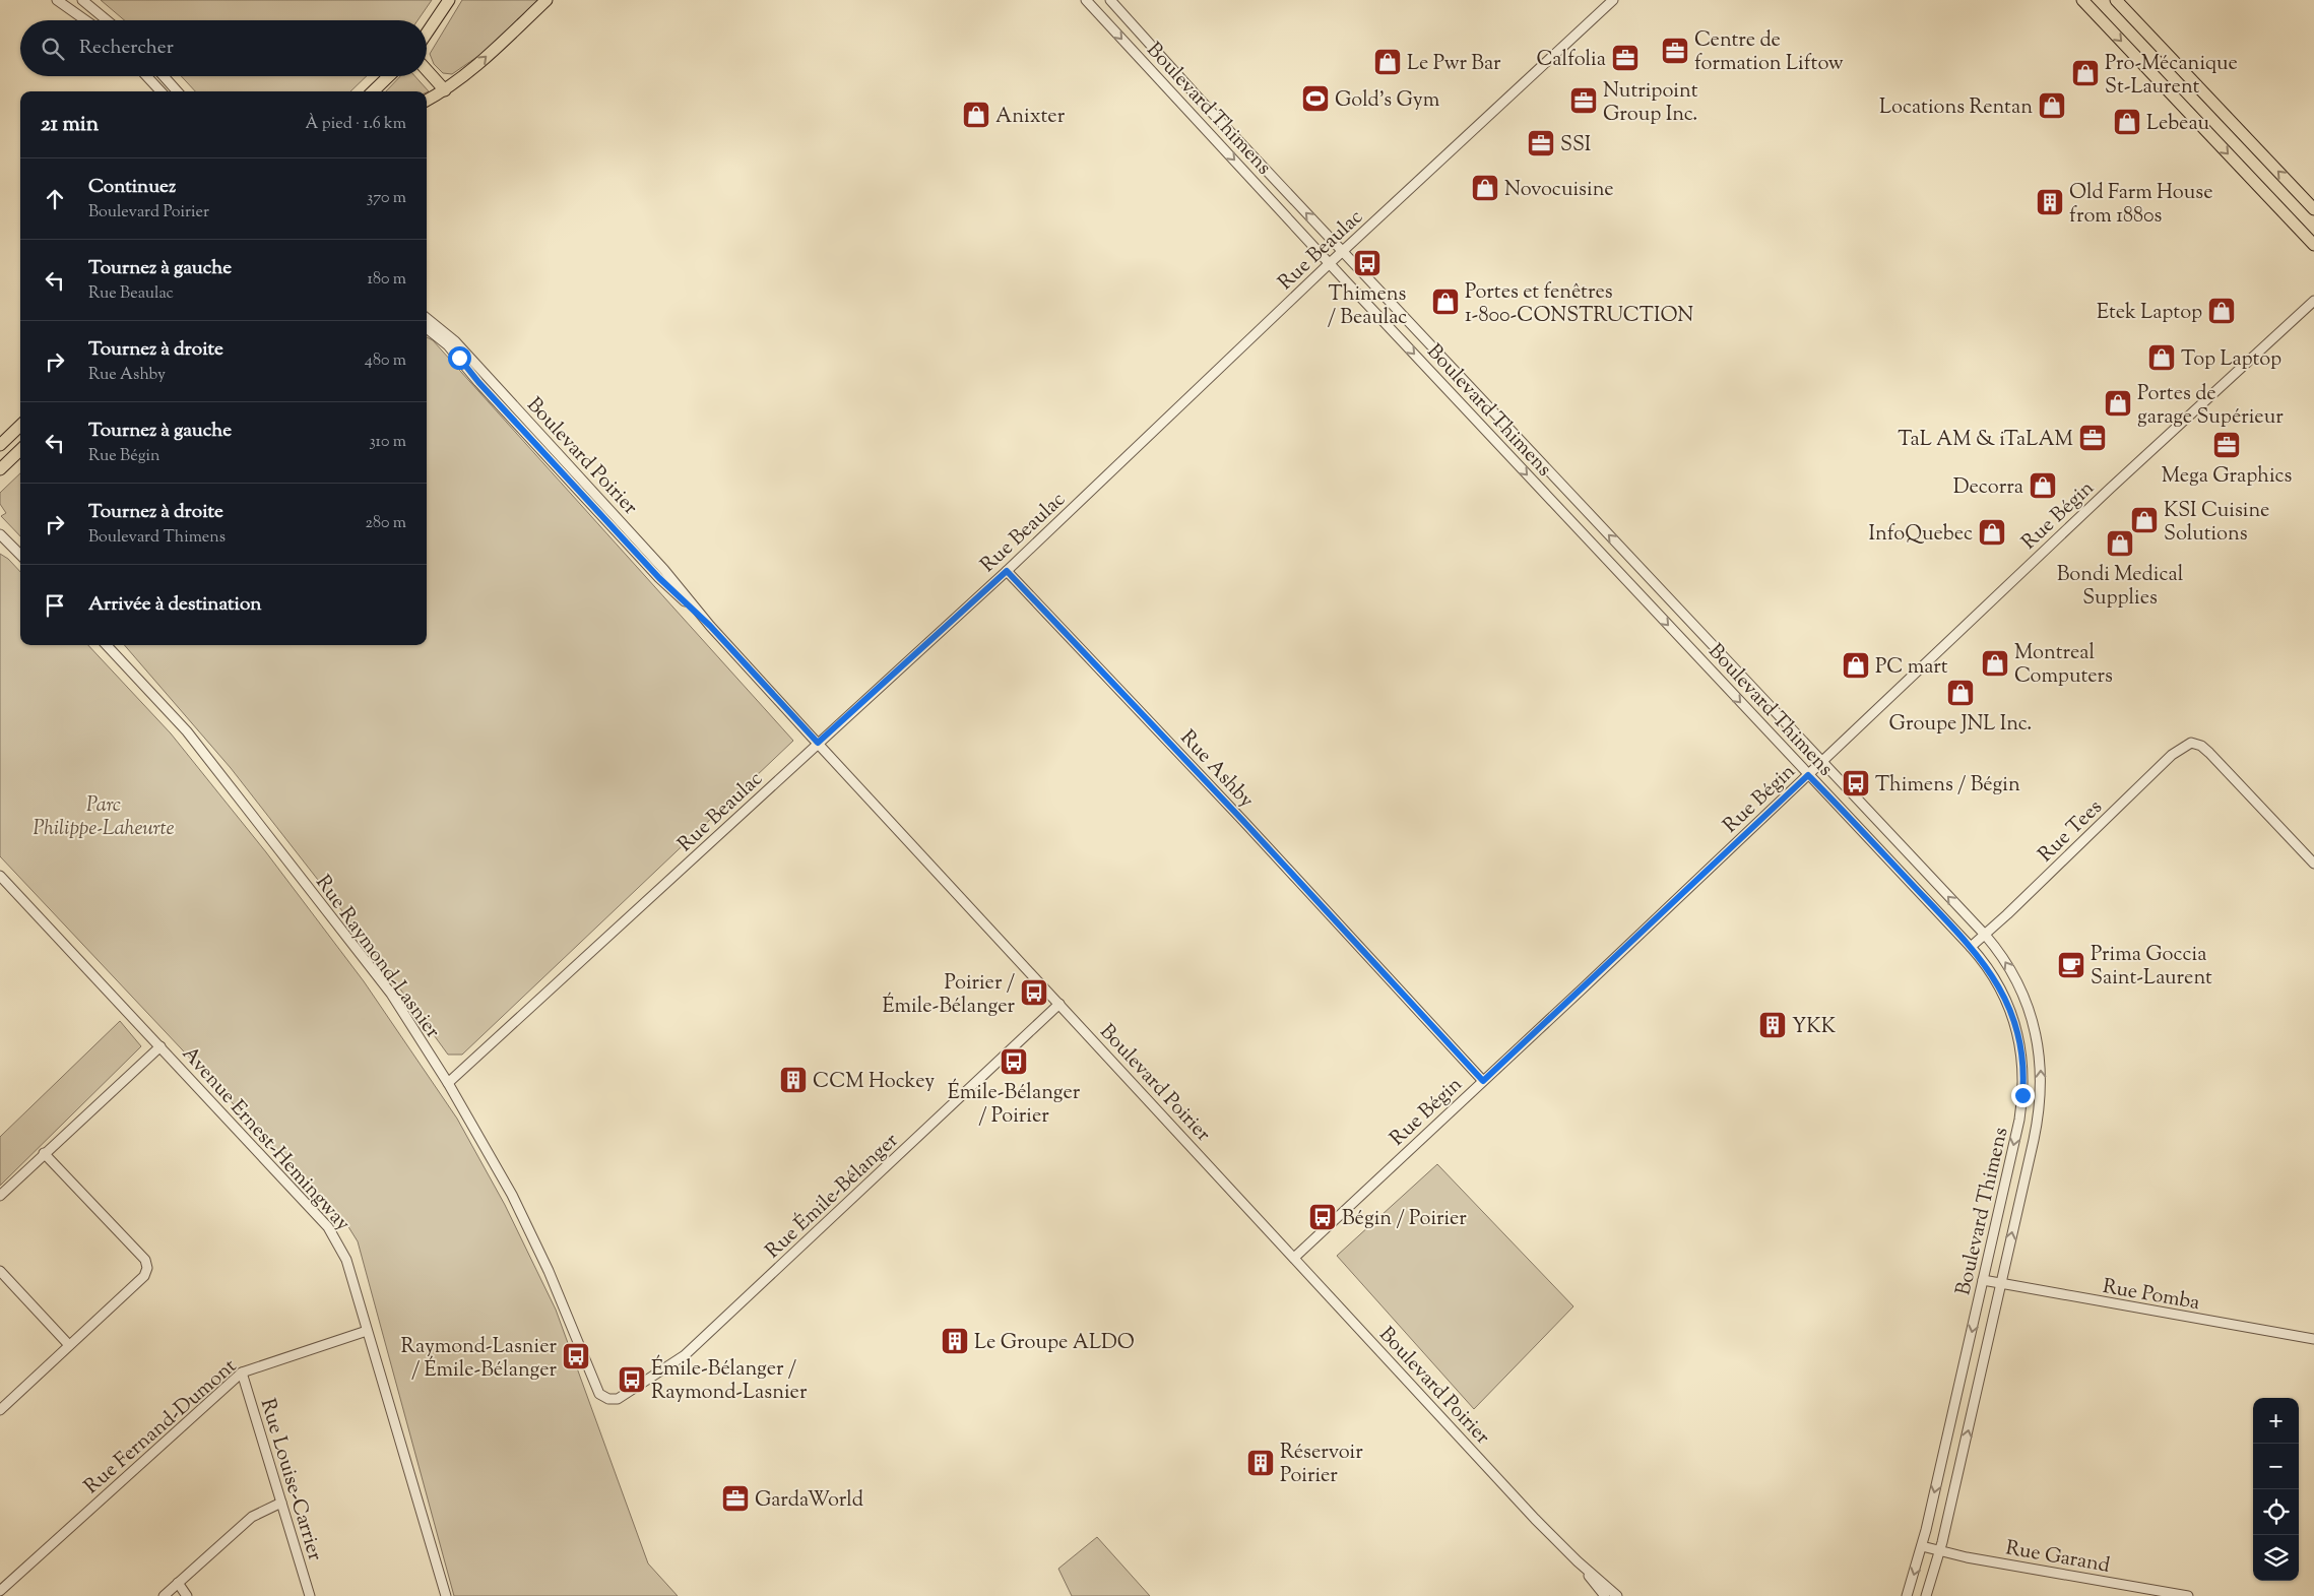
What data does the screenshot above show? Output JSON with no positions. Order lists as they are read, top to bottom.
{
  "streets": {
    "street": [
      "Boulevard Thimens",
      "Rue Beaulac",
      "Boulevard Poirier",
      "Rue Bégin",
      "Rue Ashby",
      "Rue Tees",
      "Rue Raymond-Lasnier",
      "Avenue Ernest-Hemingway",
      "Rue Émile-Bélanger",
      "Rue Pomba",
      "Rue Fernand-Dumont",
      "Rue Louise-Carrier",
      "Rue Garand"
    ]
  },
  "crossings": [
    ["Boulevard Thimens", "Rue Beaulac"],
    ["Boulevard Thimens", "Rue Bégin"],
    ["Boulevard Thimens", "Rue Tees"],
    ["Boulevard Thimens", "Rue Pomba"],
    ["Boulevard Thimens", "Rue Garand"],
    ["Rue Beaulac", "Boulevard Poirier"],
    ["Rue Beaulac", "Rue Ashby"],
    ["Rue Beaulac", "Rue Raymond-Lasnier"],
    ["Boulevard Poirier", "Rue Bégin"],
    ["Boulevard Poirier", "Rue Émile-Bélanger"],
    ["Rue Bégin", "Rue Ashby"],
    ["Rue Raymond-Lasnier", "Rue Émile-Bélanger"],
    ["Avenue Ernest-Hemingway", "Rue Fernand-Dumont"],
    ["Rue Fernand-Dumont", "Rue Louise-Carrier"]
  ],
  "parks": ["Parc Philippe-Laheurte"],
  "places": {
    "office": [
      "Centre de formation Liftow",
      "Calfolia",
      "Nutripoint Group Inc.",
      "SSI",
      "TaL AM & iTaLAM",
      "Mega Graphics",
      "GardaWorld"
    ],
    "shop": [
      "Le Pwr Bar",
      "Pro-Mécanique St-Laurent",
      "Locations Rentan",
      "Anixter",
      "Lebeau",
      "Novocuisine",
      "Portes et fenêtres 1-800-CONSTRUCTION",
      "Etek Laptop",
      "Top Laptop",
      "Portes de garage Supérieur",
      "Decorra",
      "KSI Cuisine Solutions",
      "InfoQuebec",
      "Bondi Medical Supplies",
      "Montreal Computers",
      "PC mart",
      "Groupe JNL Inc."
    ],
    "sports": ["Gold's Gym"],
    "building": [
      "Old Farm House from 1880s",
      "YKK",
      "CCM Hockey",
      "Le Groupe ALDO",
      "Réservoir Poirier"
    ],
    "bus stop": [
      "Thimens / Beaulac",
      "Thimens / Bégin",
      "Poirier / Émile-Bélanger",
      "Émile-Bélanger / Poirier",
      "Bégin / Poirier",
      "Raymond-Lasnier / Émile-Bélanger",
      "Émile-Bélanger / Raymond-Lasnier"
    ],
    "cafe": ["Prima Goccia Saint-Laurent"]
  },
  "page": {
    "search": "Rechercher",
    "heading": ["21 min", "À pied · 1.6 km"],
    "list": [
      ["Continuez", "Boulevard Poirier", "370 m"],
      ["Tournez à gauche", "Rue Beaulac", "180 m"],
      ["Tournez à droite", "Rue Ashby", "480 m"],
      ["Tournez à gauche", "Rue Bégin", "310 m"],
      ["Tournez à droite", "Boulevard Thimens", "280 m"],
      "Arrivée à destination"
    ],
    "map_buttons": ["+", "−"]
  }
}
